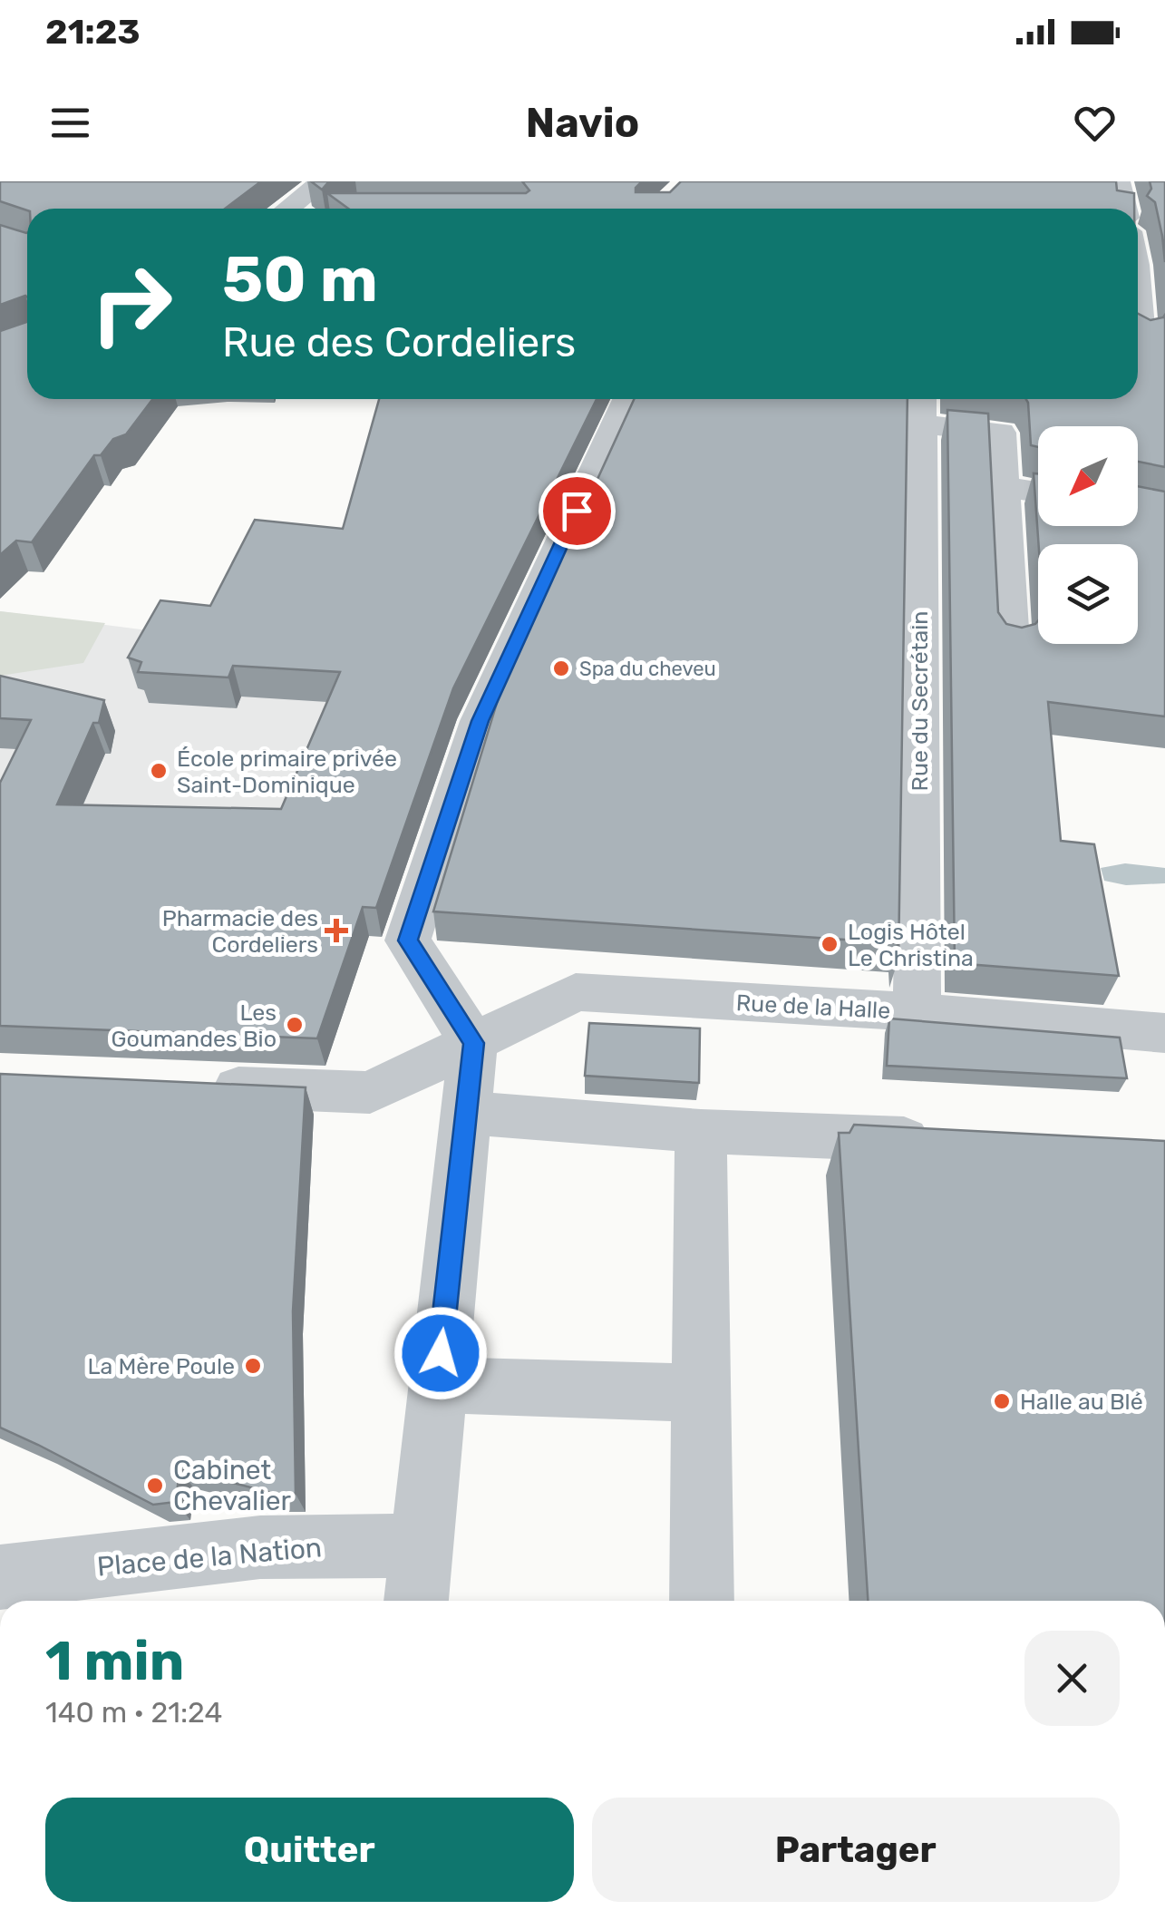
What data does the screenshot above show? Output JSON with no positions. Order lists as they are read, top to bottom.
{
  "streets": {
    "street": ["Rue du Secrétain", "Rue de la Halle", "Place de la Nation"]
  },
  "crossings": [
    ["Rue du Secrétain", "Rue de la Halle"]
  ],
  "places": {
    "other": [
      "Spa du cheveu",
      "École primaire privée Saint-Dominique",
      "Logis Hôtel Le Christina",
      "Les Goumandes Bio",
      "La Mère Poule",
      "Halle au Blé",
      "Cabinet Chevalier"
    ],
    "health": ["Pharmacie des Cordeliers"]
  },
  "north": "bottom left",
  "page": {
    "status": "21:23",
    "header": "Navio",
    "turn": ["50 m", "Rue des Cordeliers"],
    "heading": ["1 min", "140 m · 21:24"],
    "buttons": ["Quitter", "Partager"]
  }
}
